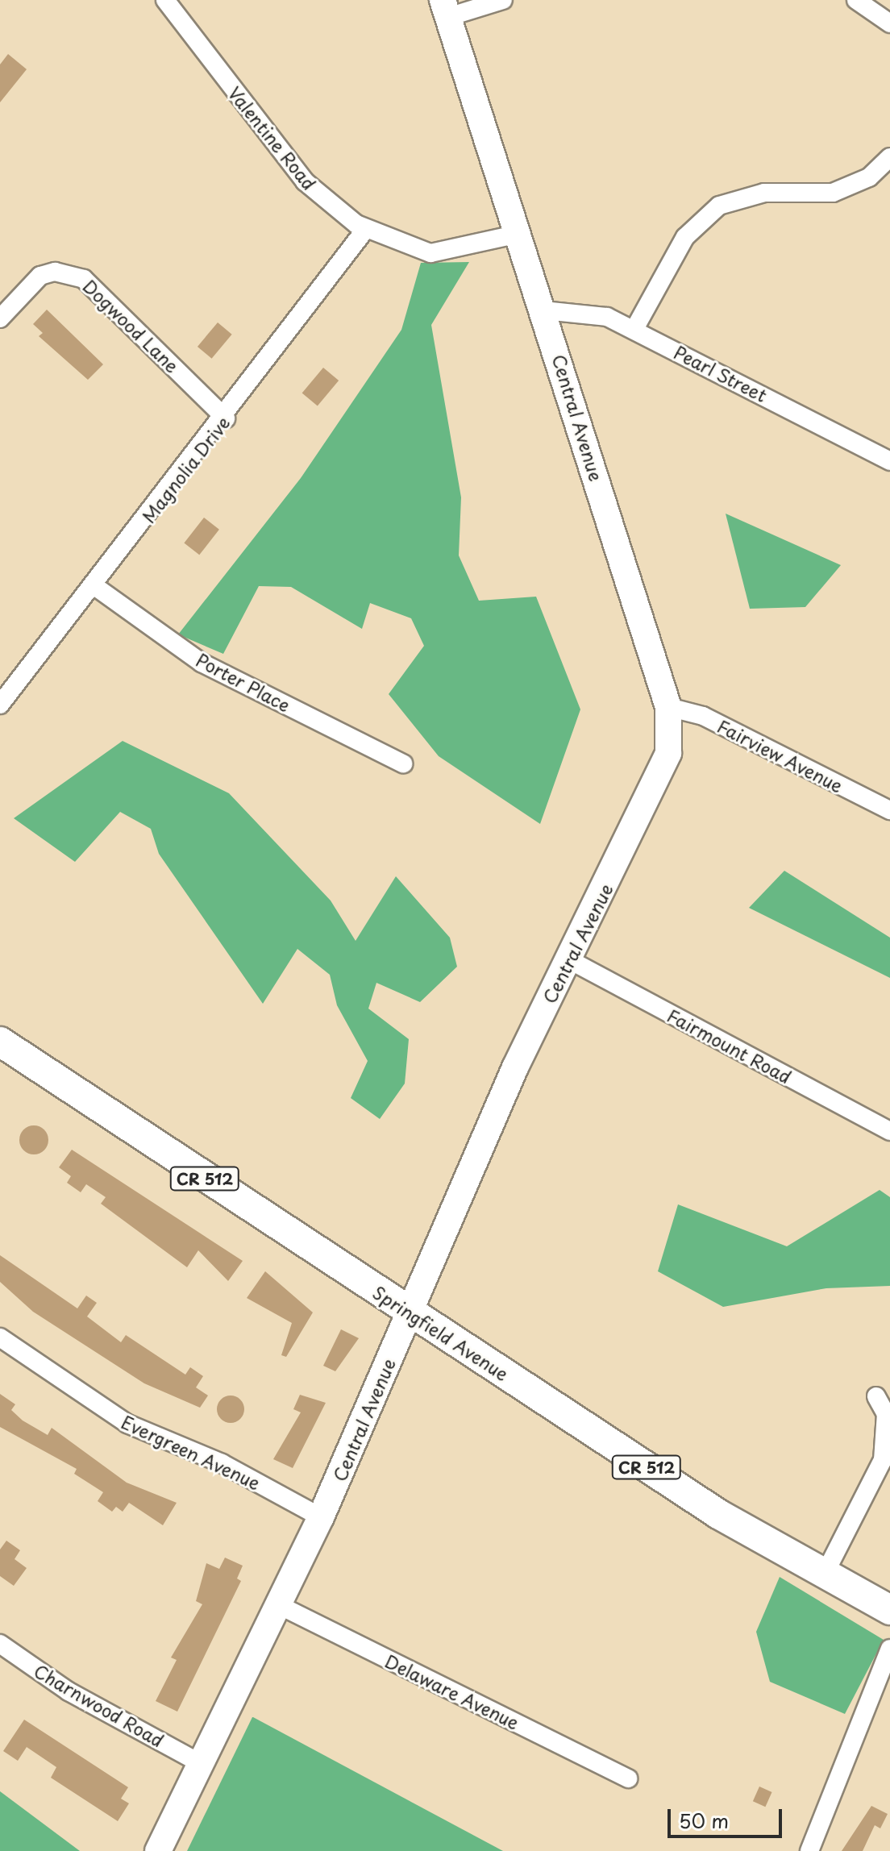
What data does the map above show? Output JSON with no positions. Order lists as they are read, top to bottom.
{
  "streets": {
    "main road": ["CR 512", "Springfield Avenue"],
    "street": [
      "Valentine Road",
      "Dogwood Lane",
      "Pearl Street",
      "Central Avenue",
      "Magnolia Drive",
      "Porter Place",
      "Fairview Avenue",
      "Fairmount Road",
      "Evergreen Avenue",
      "Delaware Avenue",
      "Charnwood Road"
    ]
  },
  "crossings": [
    ["Valentine Road", "Central Avenue"],
    ["Valentine Road", "Magnolia Drive"],
    ["Dogwood Lane", "Magnolia Drive"],
    ["Pearl Street", "Central Avenue"],
    ["Central Avenue", "Fairview Avenue"],
    ["Central Avenue", "Fairmount Road"],
    ["Central Avenue", "Springfield Avenue"],
    ["Central Avenue", "Evergreen Avenue"],
    ["Central Avenue", "Delaware Avenue"],
    ["Central Avenue", "Charnwood Road"],
    ["Magnolia Drive", "Porter Place"]
  ],
  "scale_bar": "50 m"
}
